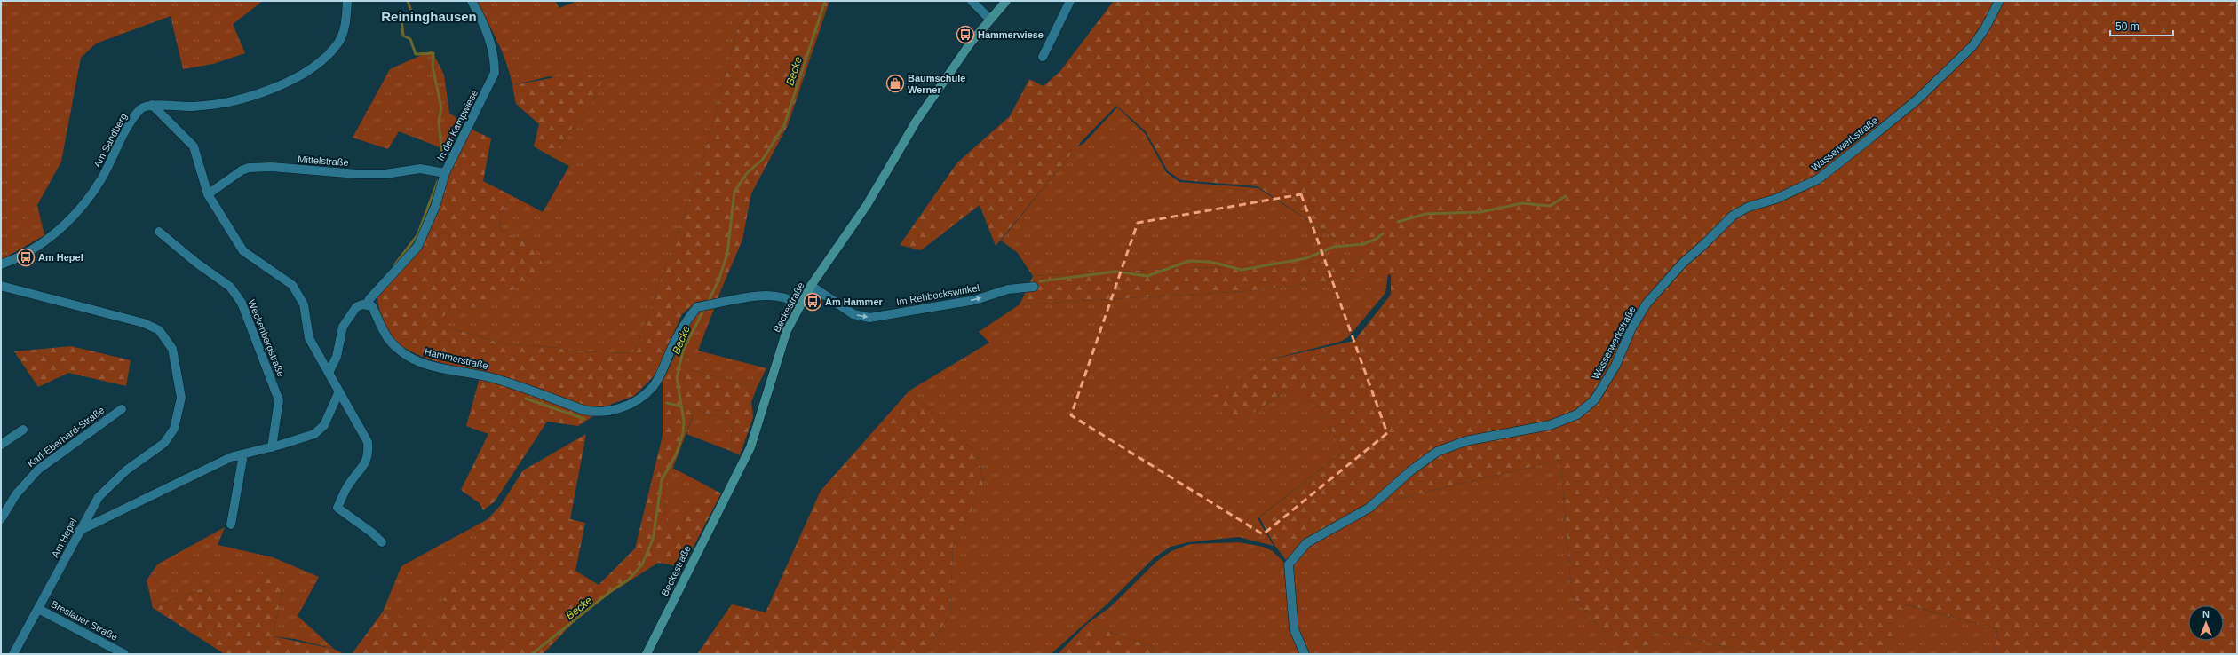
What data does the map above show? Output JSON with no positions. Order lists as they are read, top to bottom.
{
  "streets": {
    "main road": ["Beckestraße"],
    "street": [
      "In der Kampwiese",
      "Am Sandberg",
      "Wasserwerkstraße",
      "Mittelstraße",
      "Im Rehbockswinkel",
      "Weckenbergstraße",
      "Hammerstraße",
      "Karl-Eberhard-Straße",
      "Am Hepel",
      "Breslauer Straße"
    ]
  },
  "crossings": [
    ["In der Kampwiese", "Mittelstraße"],
    ["In der Kampwiese", "Hammerstraße"],
    ["Im Rehbockswinkel", "Beckestraße"],
    ["Beckestraße", "Hammerstraße"],
    ["Am Hepel", "Breslauer Straße"]
  ],
  "one_way": ["Im Rehbockswinkel"],
  "districts": ["Reininghausen"],
  "water": ["Becke"],
  "places": {
    "bus stop": ["Hammerwiese", "Am Hepel", "Am Hammer"],
    "shop": ["Baumschule Werner"]
  },
  "scale_bar": "50 m",
  "north": "top"
}
